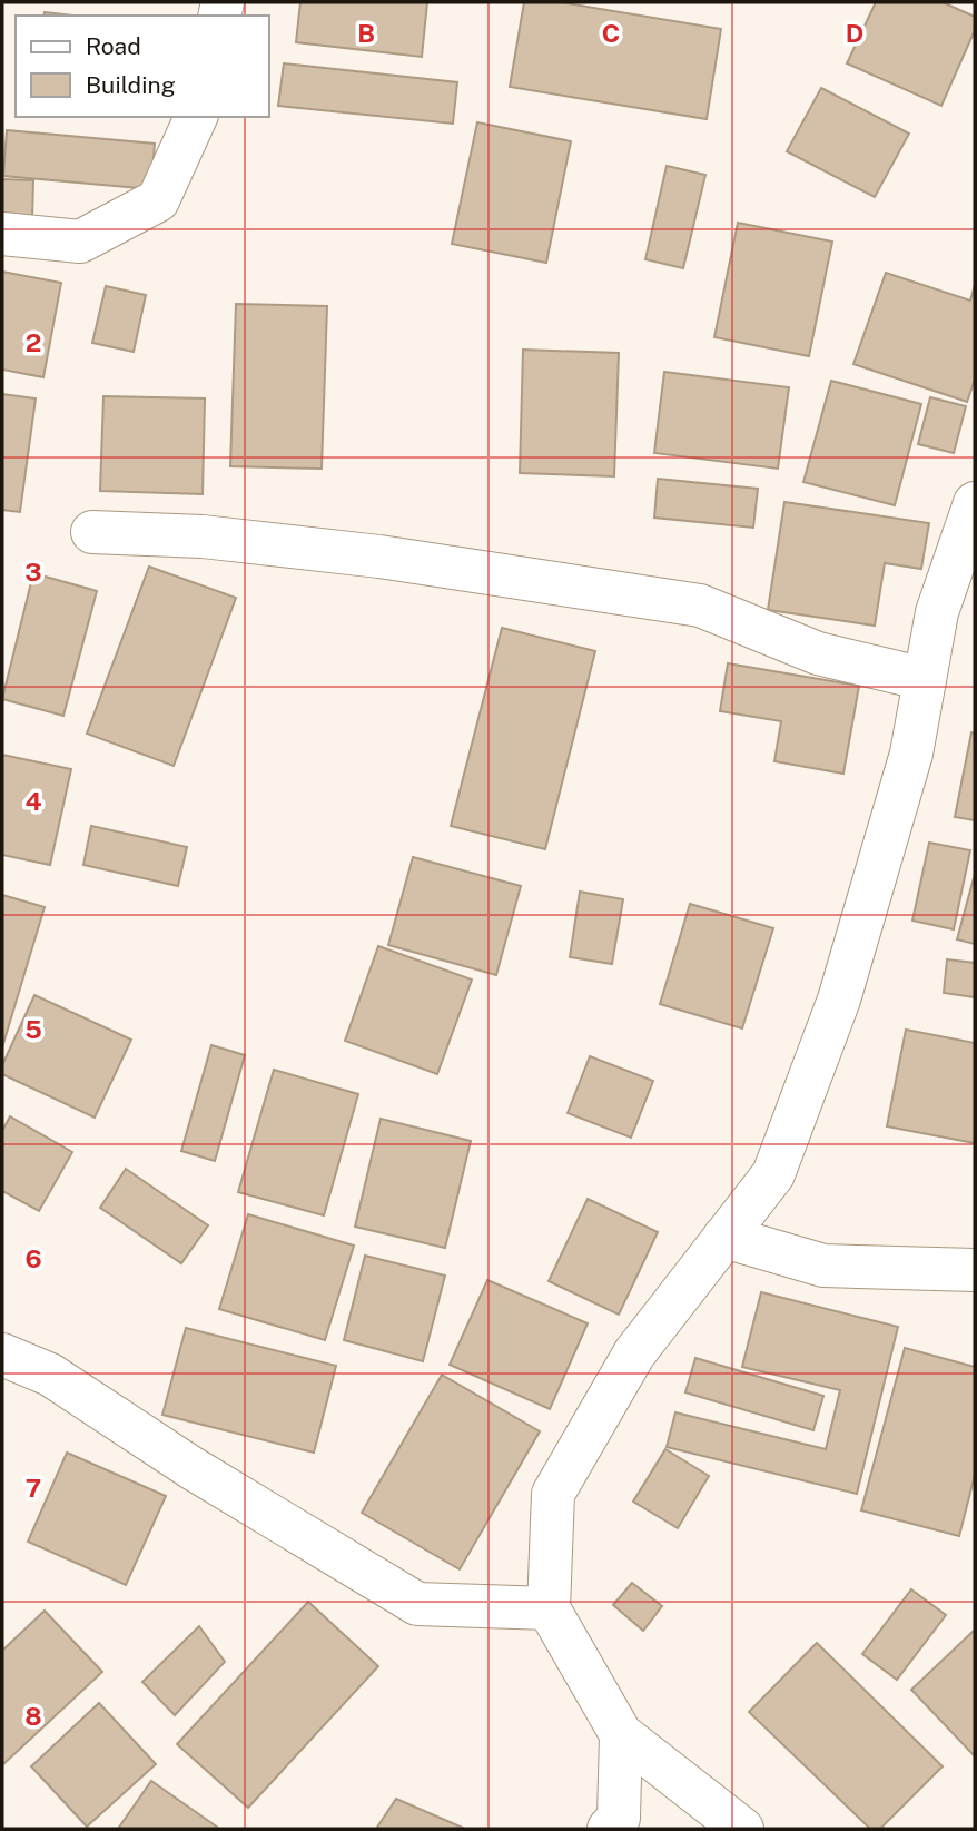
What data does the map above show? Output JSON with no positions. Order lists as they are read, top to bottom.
{
  "legend": ["Road", "Building"],
  "grid": {
    "columns": ["B", "C", "D"],
    "rows": [
      "2",
      "3",
      "4",
      "5",
      "6",
      "7",
      "8"
    ]
  }
}
